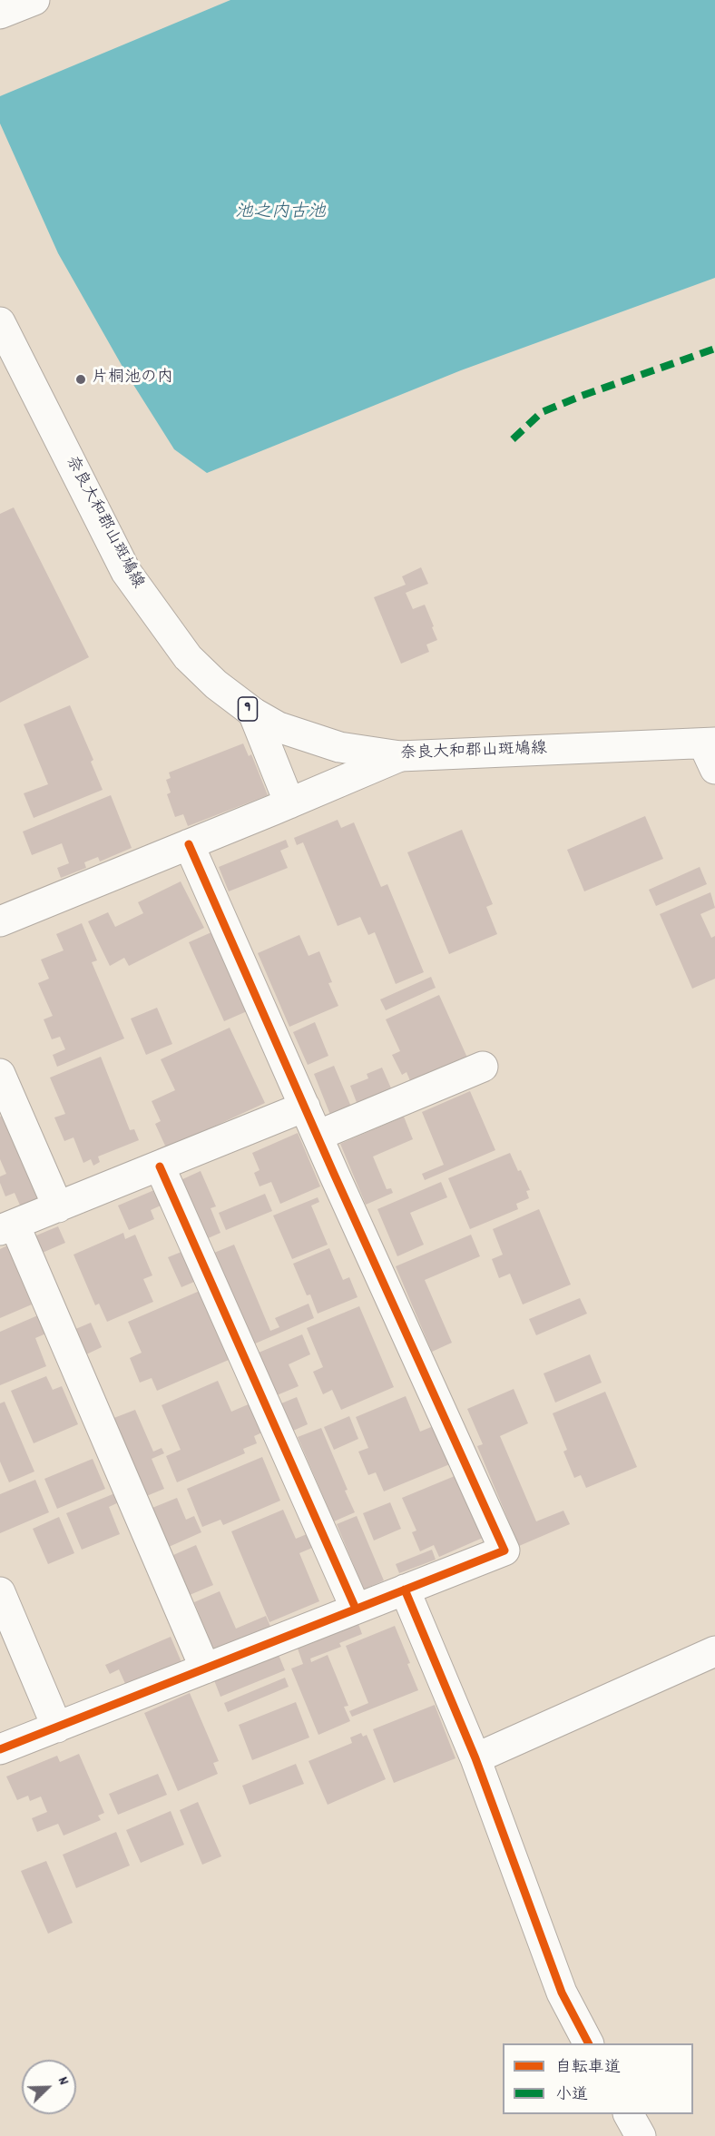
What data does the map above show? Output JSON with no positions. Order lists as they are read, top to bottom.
{
  "streets": {
    "street": ["奈良大和郡山斑鳩線", "9"]
  },
  "water": ["池之内古池"],
  "places": ["片桐池の内"],
  "legend": ["自転車道", "小道"],
  "north": "top right"
}
